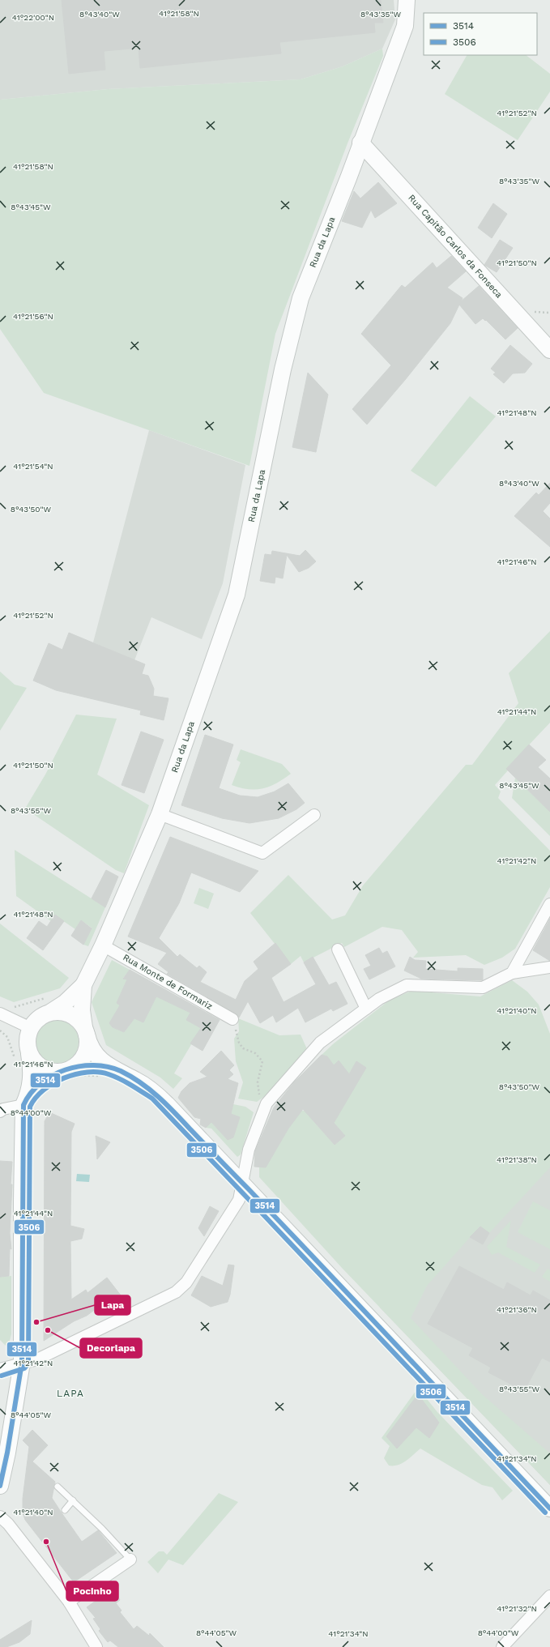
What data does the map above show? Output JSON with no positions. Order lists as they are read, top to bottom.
{
  "streets": {
    "main road": ["Rua da Lapa", "Rua Capitão Carlos da Fonseca"],
    "street": ["Rua Monte de Formariz"]
  },
  "crossings": [
    ["Rua da Lapa", "Rua Capitão Carlos da Fonseca"],
    ["Rua da Lapa", "Rua Monte de Formariz"]
  ],
  "districts": ["LAPA"],
  "places": ["Lapa", "Decorlapa", "Pocinho"],
  "lines": ["transit line 3514", "transit line 3506"],
  "legend": ["3514", "3506"],
  "coordinates": [
    "41°21'58\"N",
    "8°43'40\"W",
    "8°43'35\"W",
    "41°22'00\"N",
    "41°21'52\"N",
    "8°43'45\"W",
    "41°21'50\"N",
    "41°21'56\"N",
    "41°21'48\"N",
    "41°21'54\"N",
    "8°43'50\"W",
    "41°21'46\"N",
    "41°21'44\"N",
    "8°43'55\"W",
    "41°21'42\"N",
    "41°21'40\"N",
    "8°44'00\"W",
    "41°21'38\"N",
    "41°21'36\"N",
    "8°44'05\"W",
    "41°21'34\"N",
    "41°21'32\"N"
  ]
}
